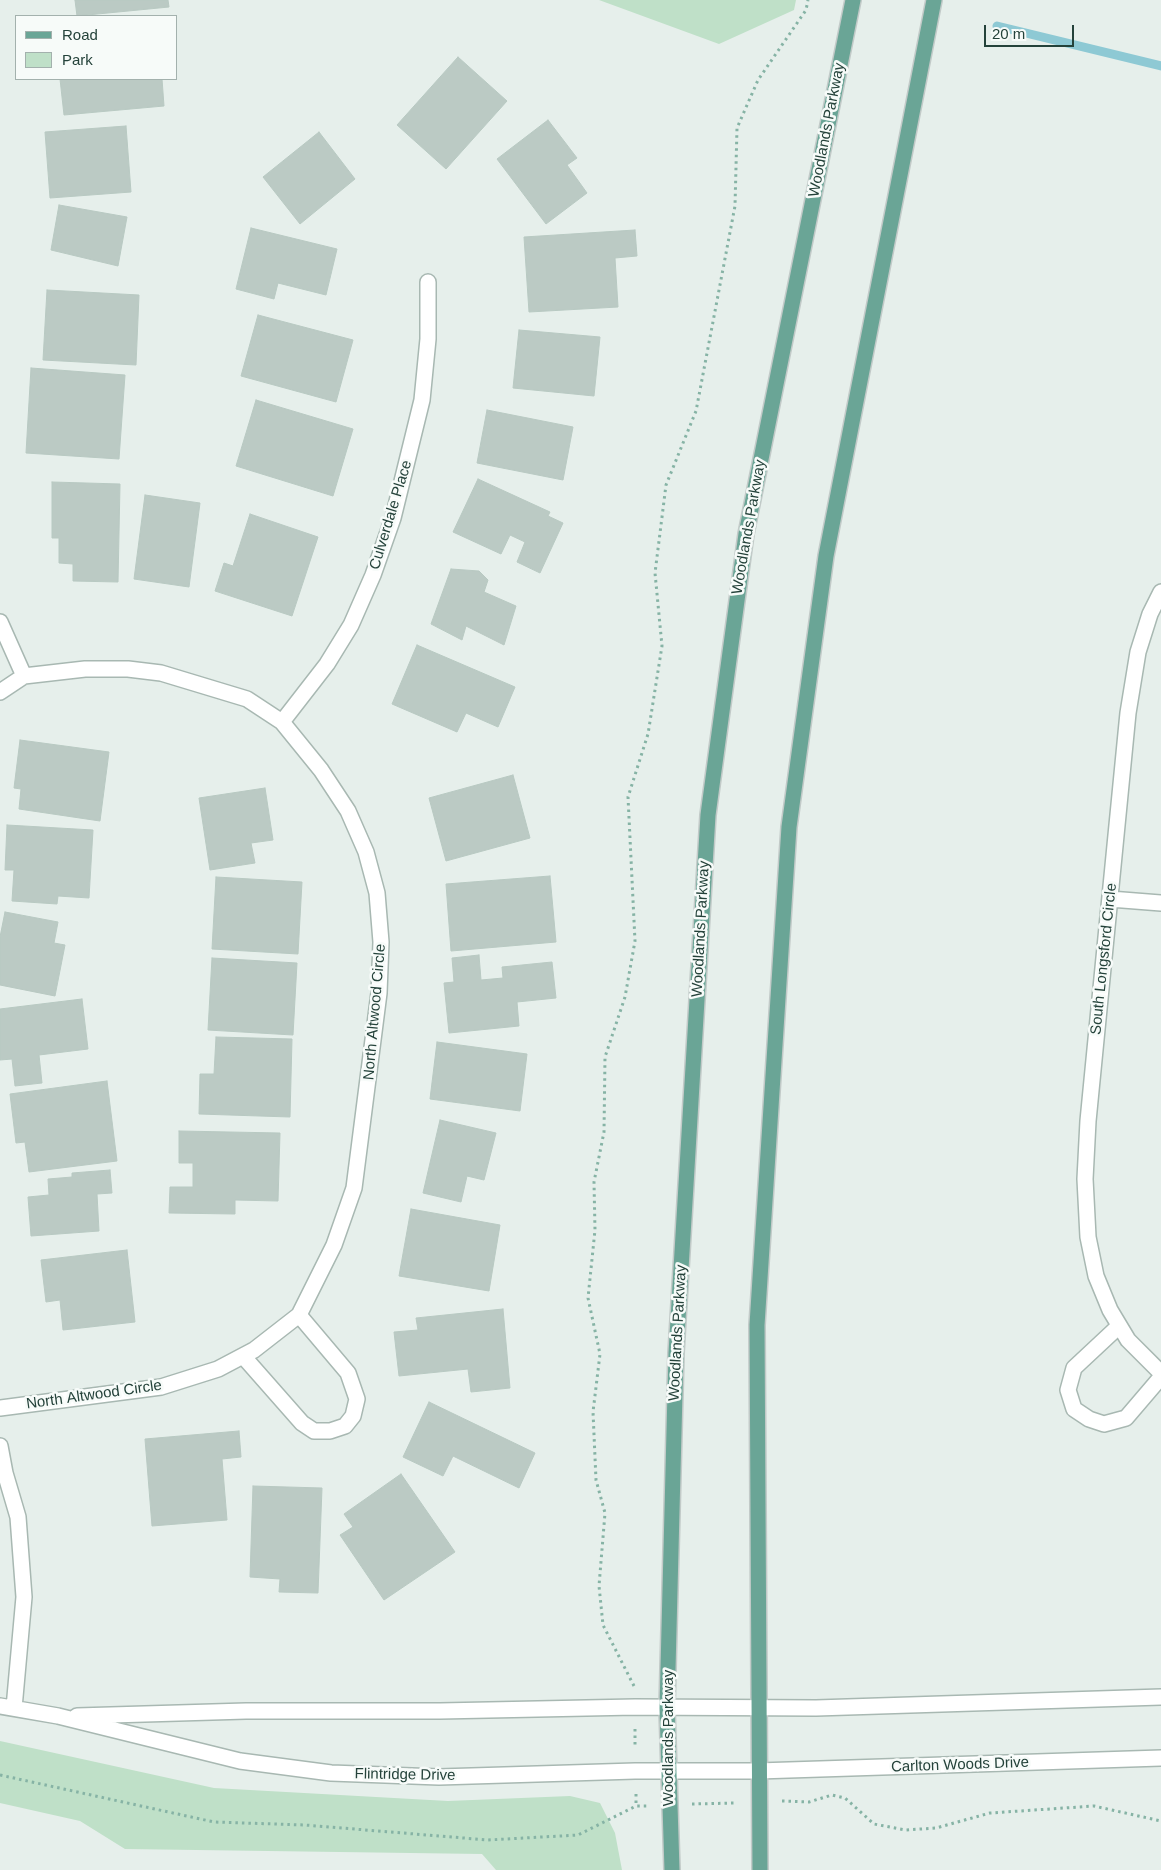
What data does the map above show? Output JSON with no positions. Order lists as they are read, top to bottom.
{
  "streets": {
    "main road": ["Woodlands Parkway"],
    "street": [
      "Culverdale Place",
      "South Longsford Circle",
      "North Altwood Circle",
      "Carlton Woods Drive",
      "Flintridge Drive"
    ]
  },
  "crossings": [
    ["Woodlands Parkway", "Flintridge Drive"],
    ["Culverdale Place", "North Altwood Circle"],
    ["Carlton Woods Drive", "Flintridge Drive"]
  ],
  "legend": ["Road", "Park"],
  "scale_bar": "20 m"
}
